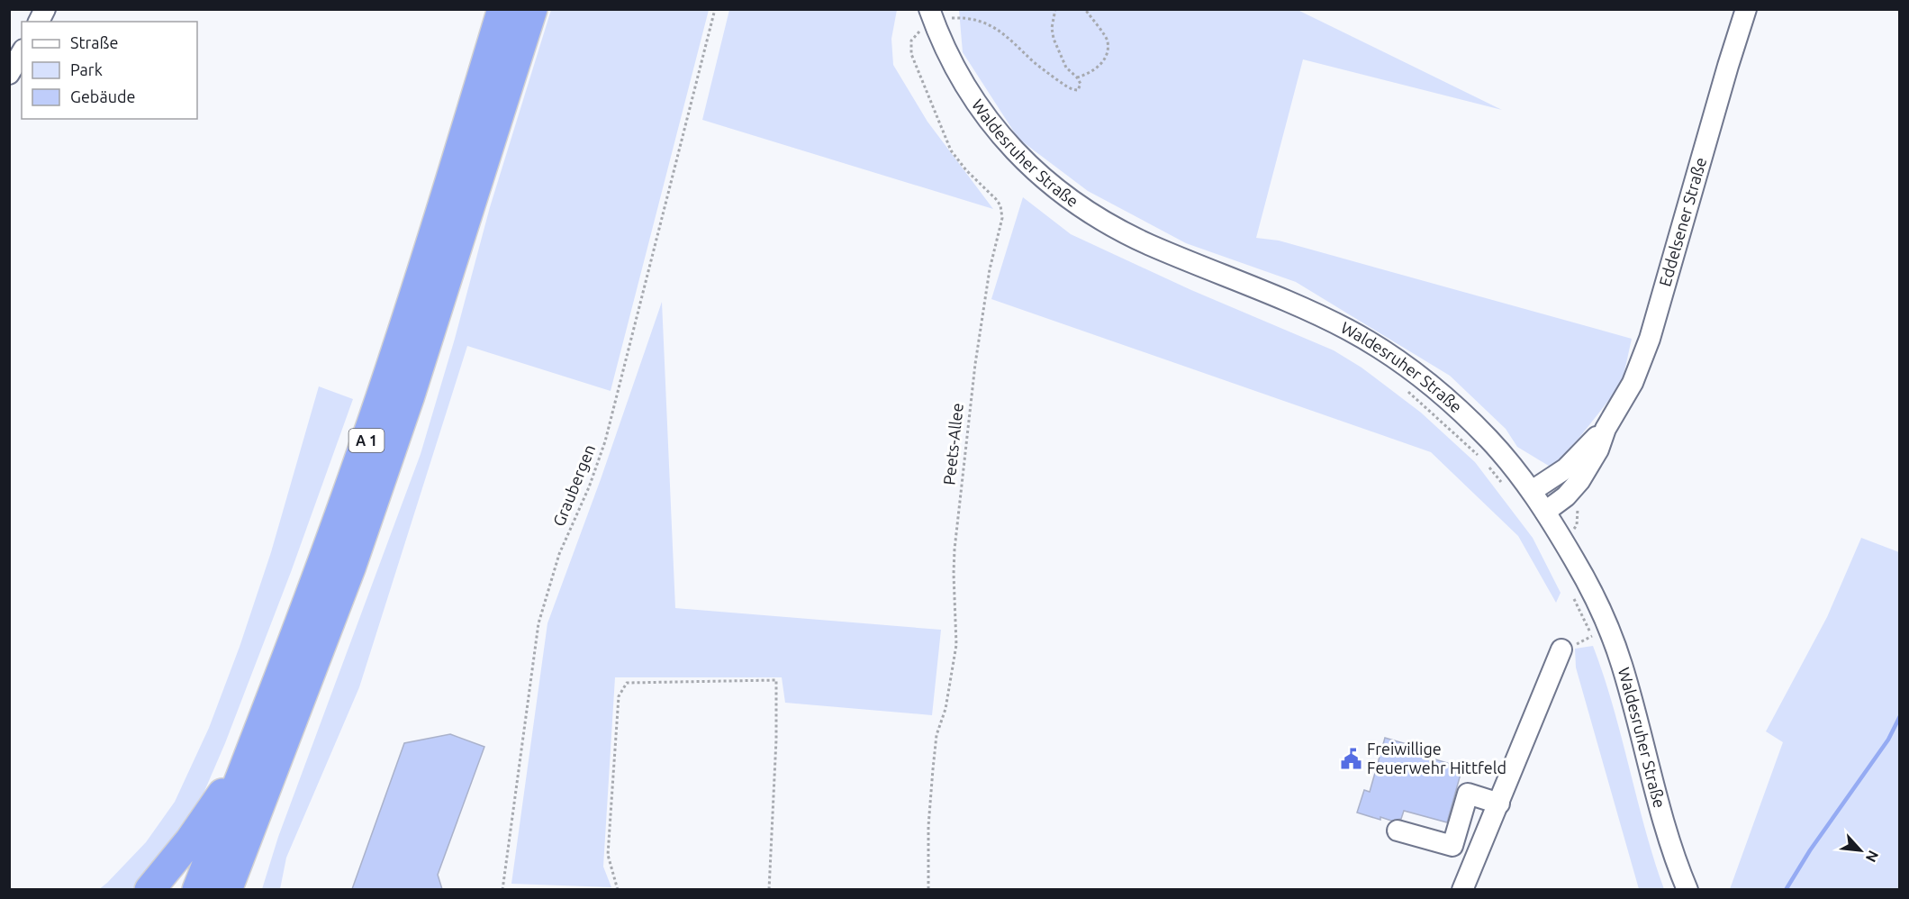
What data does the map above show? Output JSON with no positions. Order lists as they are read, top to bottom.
{
  "streets": {
    "highway": ["A 1"],
    "street": ["Waldesruher Straße", "Eddelsener Straße"],
    "path": ["Peets-Allee", "Graubergen"]
  },
  "crossings": [
    ["Waldesruher Straße", "Eddelsener Straße"]
  ],
  "places": {
    "public building": ["Freiwillige Feuerwehr Hittfeld"]
  },
  "legend": ["Straße", "Park", "Gebäude"],
  "north": "bottom right"
}
